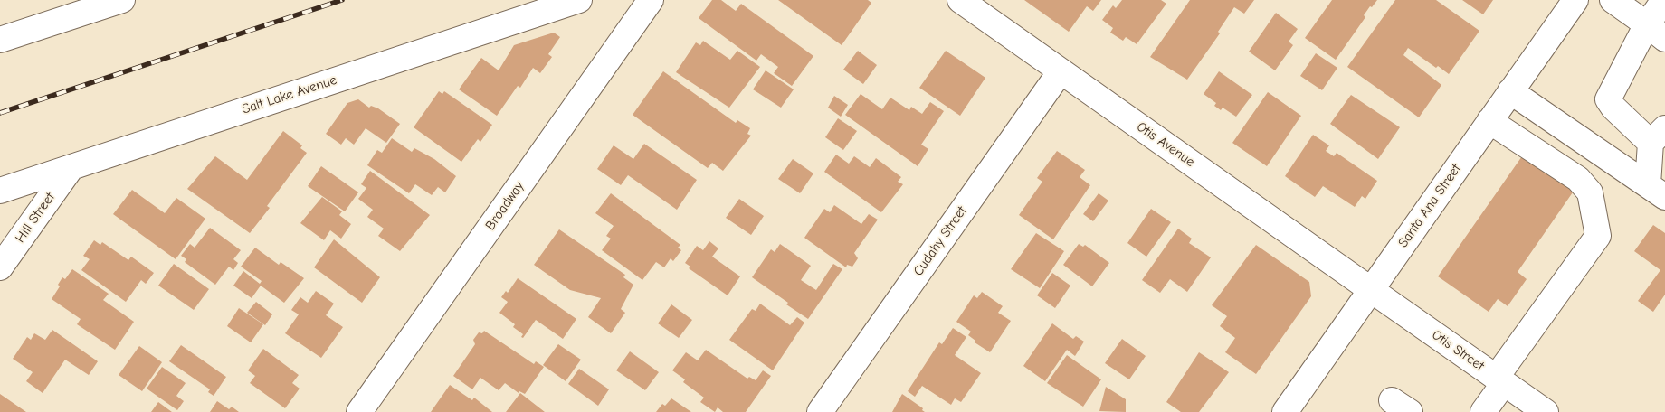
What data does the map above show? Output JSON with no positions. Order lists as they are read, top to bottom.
{
  "streets": {
    "street": [
      "Salt Lake Avenue",
      "Otis Avenue",
      "Broadway",
      "Santa Ana Street",
      "Hill Street",
      "Cudahy Street",
      "Otis Street"
    ]
  },
  "crossings": [
    ["Salt Lake Avenue", "Hill Street"],
    ["Otis Avenue", "Santa Ana Street"],
    ["Otis Avenue", "Cudahy Street"],
    ["Otis Avenue", "Otis Street"],
    ["Santa Ana Street", "Otis Street"]
  ]
}
